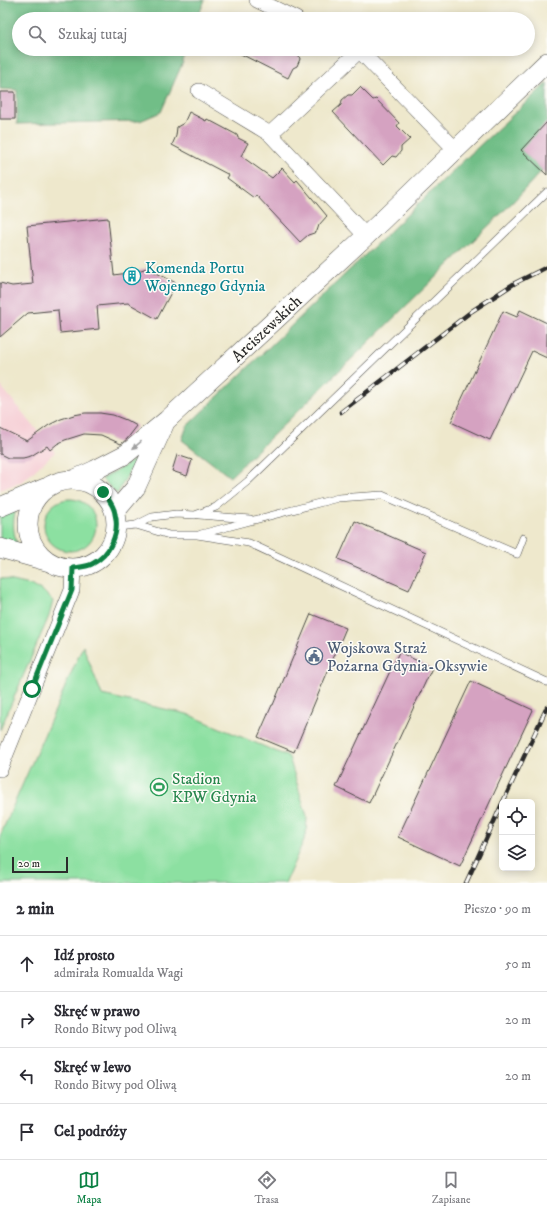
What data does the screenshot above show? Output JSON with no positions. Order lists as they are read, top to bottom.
{
  "streets": {
    "street": ["Arciszewskich"]
  },
  "places": {
    "building": ["Komenda Portu Wojennego Gdynia"],
    "public building": ["Wojskowa Straż Pożarna Gdynia-Oksywie"],
    "sports": ["Stadion KPW Gdynia"]
  },
  "scale_bar": "20 m",
  "page": {
    "search": "Szukaj tutaj",
    "scale": "20 m",
    "heading": ["2 min", "Pieszo · 90 m"],
    "list": [
      ["Idź prosto", "admirała Romualda Wagi", "50 m"],
      ["Skręć w prawo", "Rondo Bitwy pod Oliwą", "20 m"],
      ["Skręć w lewo", "Rondo Bitwy pod Oliwą", "20 m"],
      "Cel podróży"
    ],
    "nav": ["Mapa", "Trasa", "Zapisane"]
  }
}
